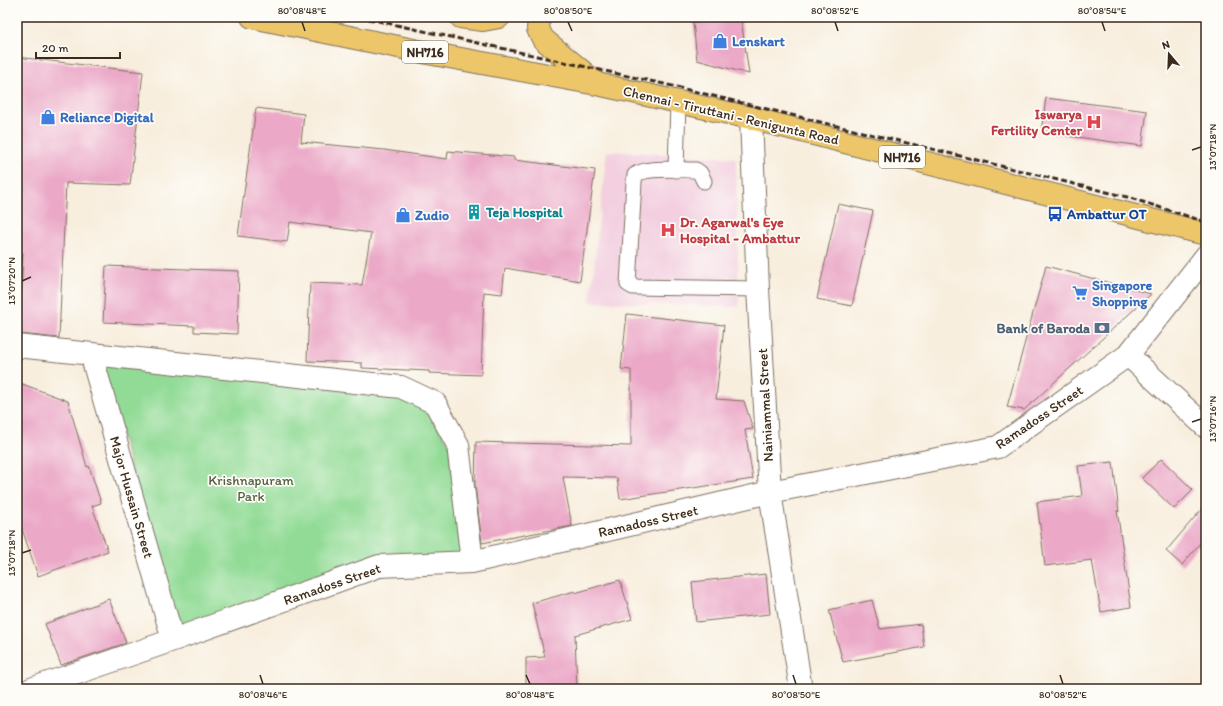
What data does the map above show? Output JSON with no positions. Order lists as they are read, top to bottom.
{
  "streets": {
    "highway": ["NH716", "Chennai - Tiruttani - Renigunta Road"],
    "street": ["Nainiammal Street", "Ramadoss Street", "Major Hussain Street"]
  },
  "crossings": [
    ["Chennai - Tiruttani - Renigunta Road", "Nainiammal Street"],
    ["Nainiammal Street", "Ramadoss Street"],
    ["Ramadoss Street", "Major Hussain Street"]
  ],
  "parks": ["Krishnapuram Park"],
  "places": {
    "shop": ["Lenskart", "Reliance Digital", "Zudio"],
    "hospital": ["Iswarya Fertility Center", "Dr. Agarwal's Eye Hospital - Ambattur"],
    "building": ["Teja Hospital"],
    "bus stop": ["Ambattur OT"],
    "supermarket": ["Singapore Shopping"],
    "bank": ["Bank of Baroda"]
  },
  "scale_bar": "20 m",
  "north": "top",
  "coordinates": [
    "80°08'48\"E",
    "80°08'50\"E",
    "80°08'52\"E",
    "80°08'54\"E",
    "13°07'18\"N",
    "13°07'20\"N",
    "13°07'16\"N",
    "80°08'46\"E"
  ]
}
